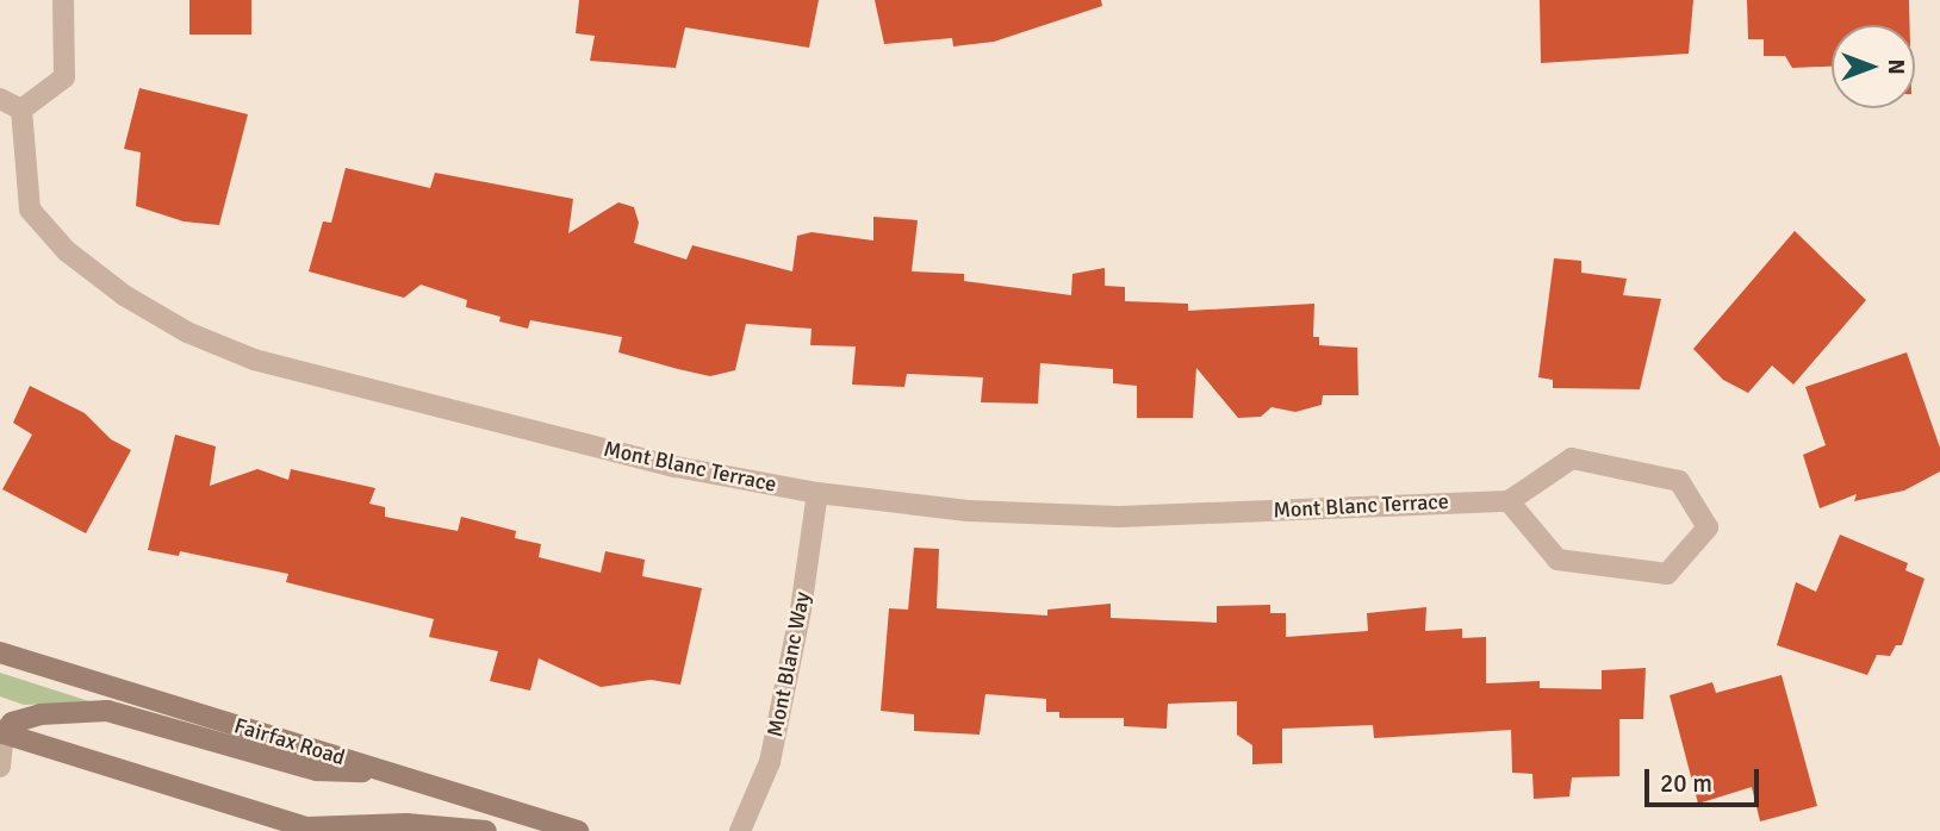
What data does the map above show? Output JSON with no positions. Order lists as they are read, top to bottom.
{
  "streets": {
    "main road": ["Fairfax Road"],
    "street": ["Mont Blanc Terrace", "Mont Blanc Way"]
  },
  "crossings": [
    ["Mont Blanc Terrace", "Mont Blanc Way"]
  ],
  "scale_bar": "20 m",
  "north": "right"
}
